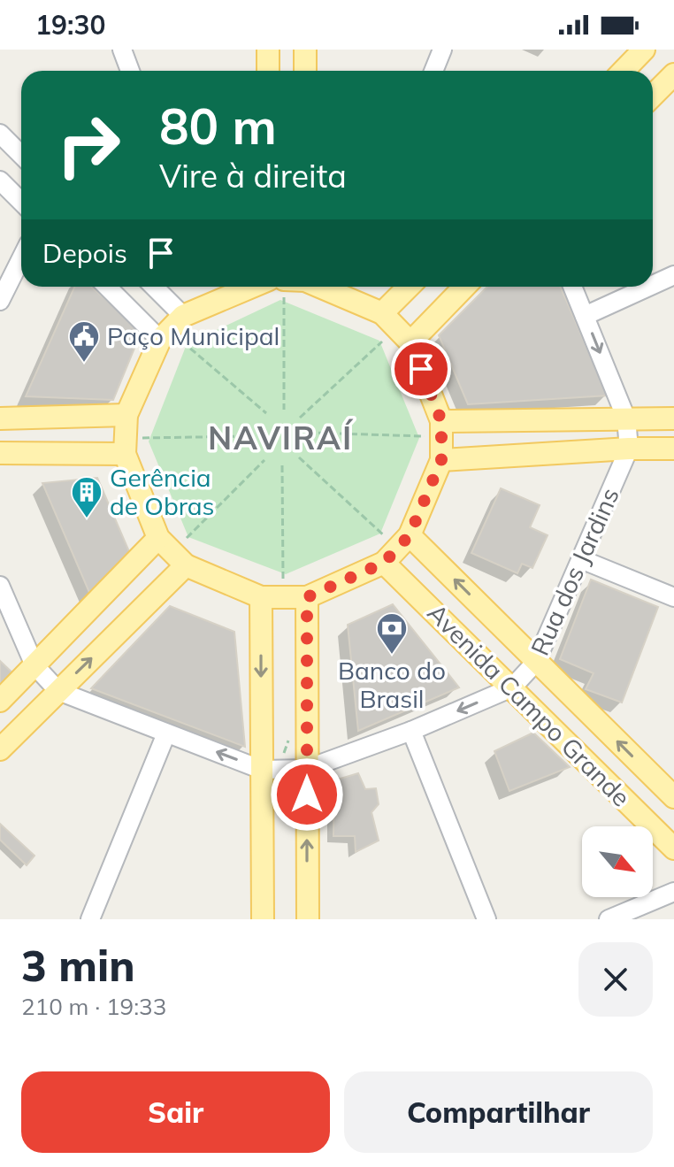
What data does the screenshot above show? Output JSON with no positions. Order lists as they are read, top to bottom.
{
  "streets": {
    "main road": ["Avenida Campo Grande"],
    "street": ["Rua dos Jardins"]
  },
  "crossings": [
    ["Rua dos Jardins", "Avenida Campo Grande"]
  ],
  "districts": ["NAVIRAÍ"],
  "places": {
    "public building": ["Paço Municipal"],
    "building": ["Gerência de Obras"],
    "bank": ["Banco do Brasil"]
  },
  "north": "bottom right",
  "page": {
    "status": "19:30",
    "turn": ["80 m", "Vire à direita"],
    "then": "Depois",
    "heading": ["3 min", "210 m · 19:33"],
    "buttons": ["Sair", "Compartilhar"]
  }
}
